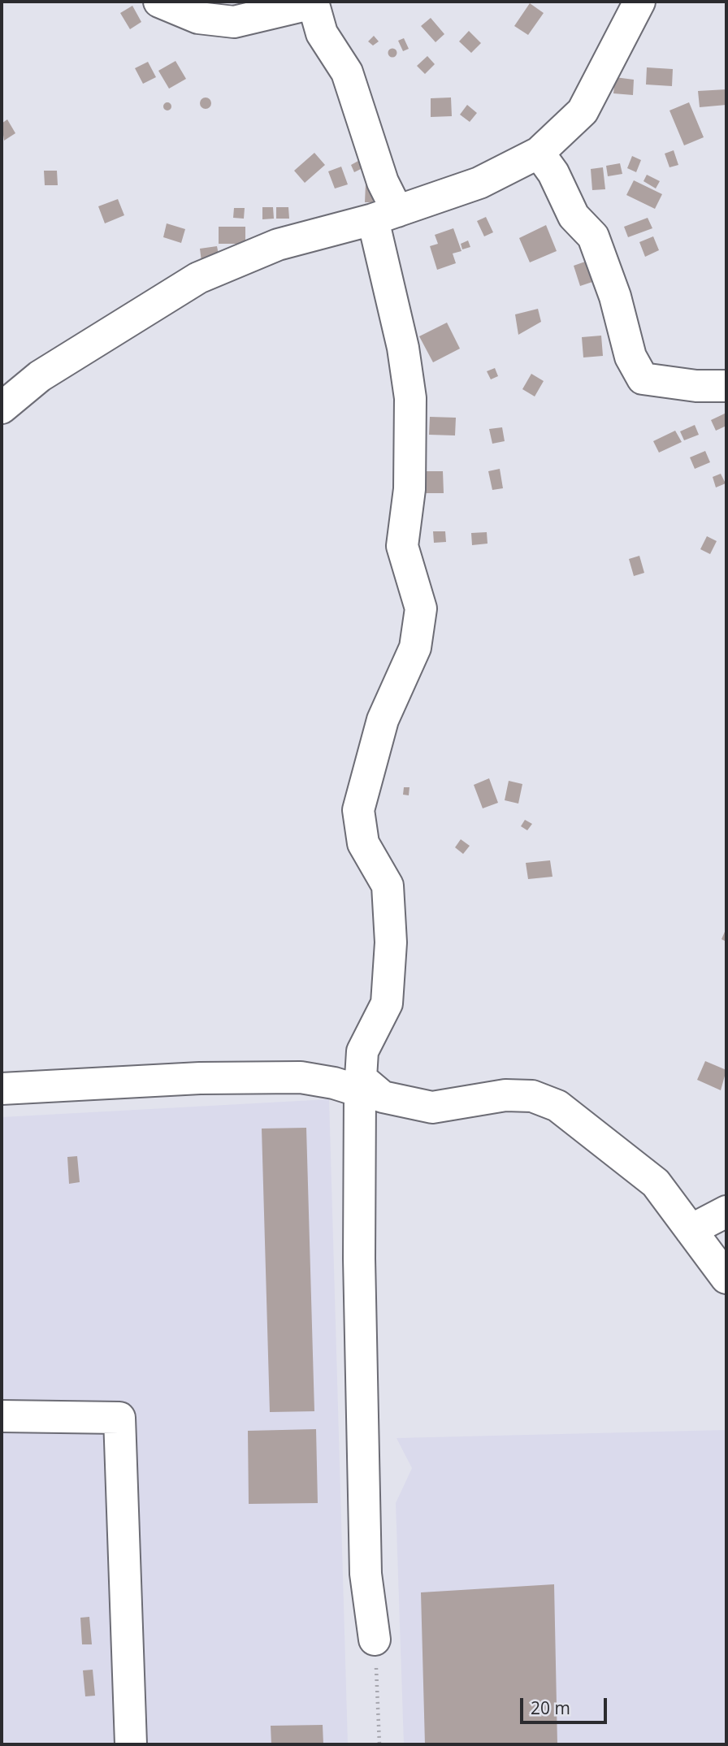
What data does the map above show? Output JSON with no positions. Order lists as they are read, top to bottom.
{
  "scale_bar": "20 m"
}
